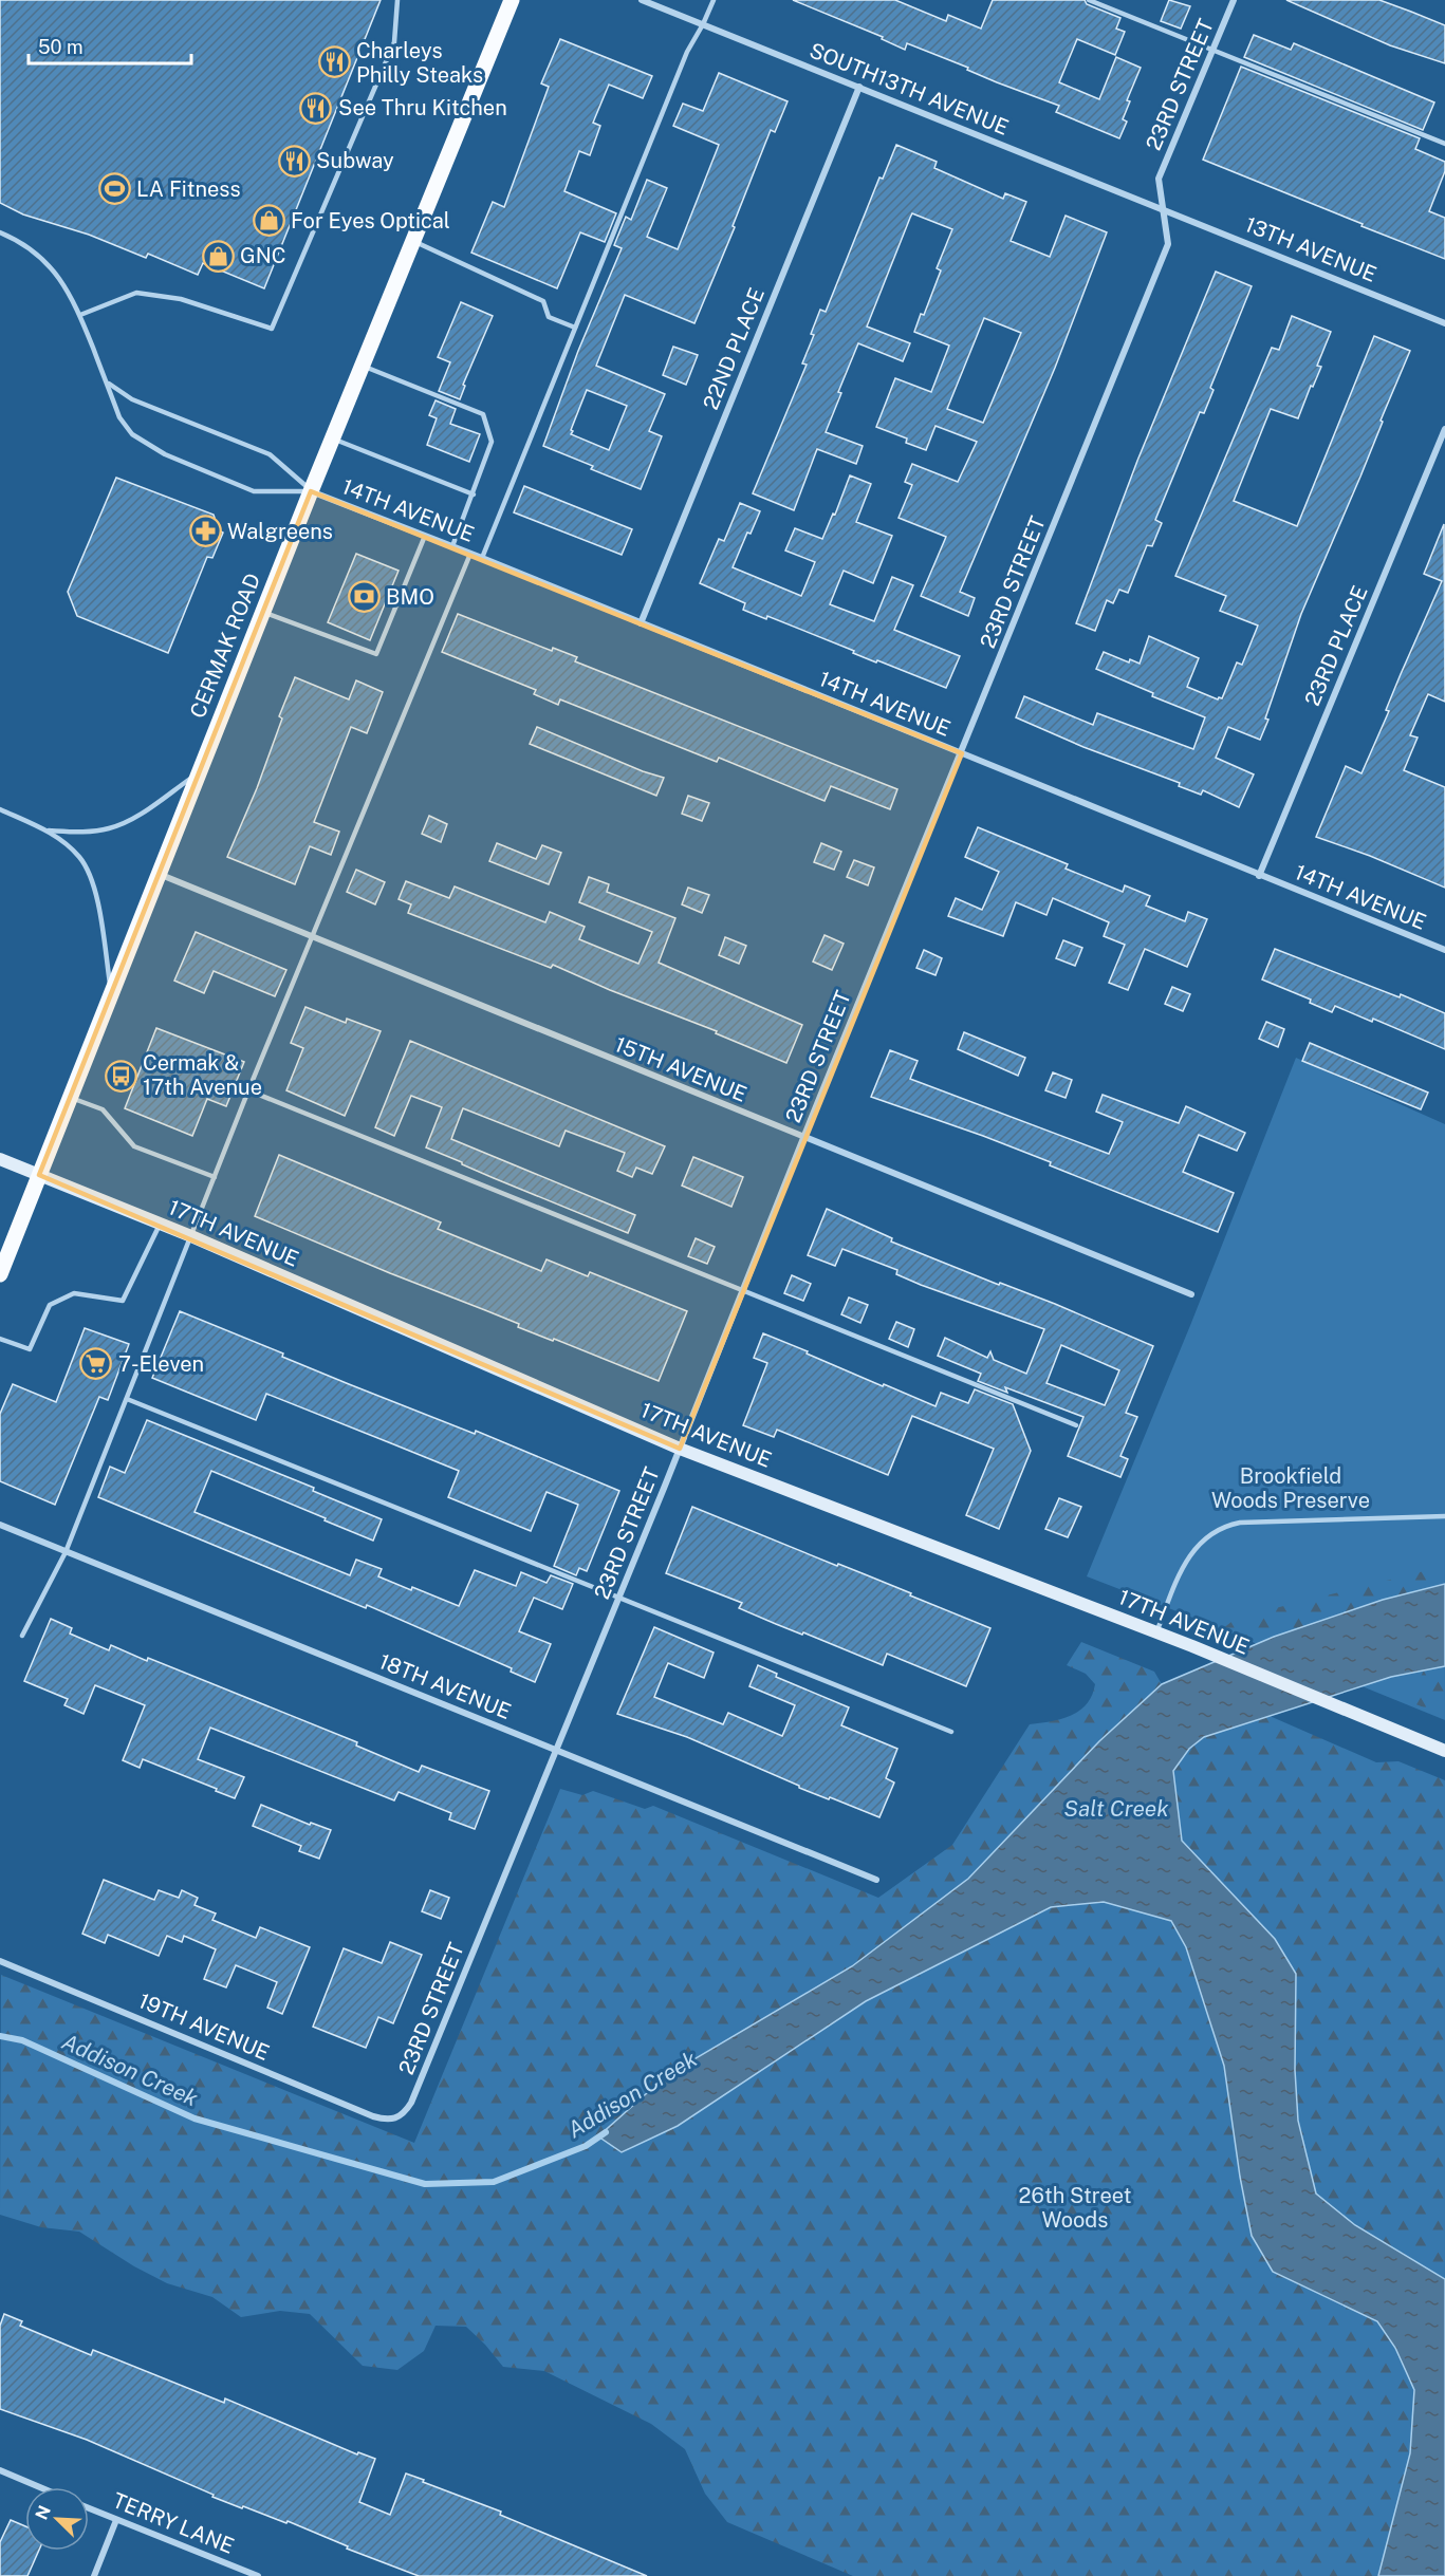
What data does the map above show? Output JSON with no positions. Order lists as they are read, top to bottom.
{
  "streets": {
    "main road": ["CERMAK ROAD"],
    "street": [
      "23RD STREET",
      "SOUTH13TH AVENUE",
      "13TH AVENUE",
      "22ND PLACE",
      "14TH AVENUE",
      "23RD PLACE",
      "15TH AVENUE",
      "17TH AVENUE",
      "18TH AVENUE",
      "19TH AVENUE",
      "TERRY LANE"
    ]
  },
  "crossings": [
    ["23RD STREET", "SOUTH13TH AVENUE"],
    ["23RD STREET", "13TH AVENUE"],
    ["23RD STREET", "14TH AVENUE"],
    ["23RD STREET", "15TH AVENUE"],
    ["23RD STREET", "17TH AVENUE"],
    ["23RD STREET", "18TH AVENUE"],
    ["23RD STREET", "19TH AVENUE"],
    ["SOUTH13TH AVENUE", "13TH AVENUE"],
    ["SOUTH13TH AVENUE", "22ND PLACE"],
    ["22ND PLACE", "14TH AVENUE"],
    ["14TH AVENUE", "CERMAK ROAD"],
    ["14TH AVENUE", "23RD PLACE"],
    ["CERMAK ROAD", "15TH AVENUE"],
    ["CERMAK ROAD", "17TH AVENUE"]
  ],
  "water": ["Salt Creek", "Addison Creek"],
  "parks": ["Brookfield Woods Preserve", "26th Street Woods"],
  "places": {
    "restaurant": ["Charleys Philly Steaks", "See Thru Kitchen", "Subway"],
    "sports": ["LA Fitness"],
    "shop": ["For Eyes Optical", "GNC"],
    "pharmacy": ["Walgreens"],
    "bank": ["BMO"],
    "bus stop": ["Cermak & 17th Avenue"],
    "supermarket": ["7-Eleven"]
  },
  "scale_bar": "50 m",
  "north": "top left"
}
